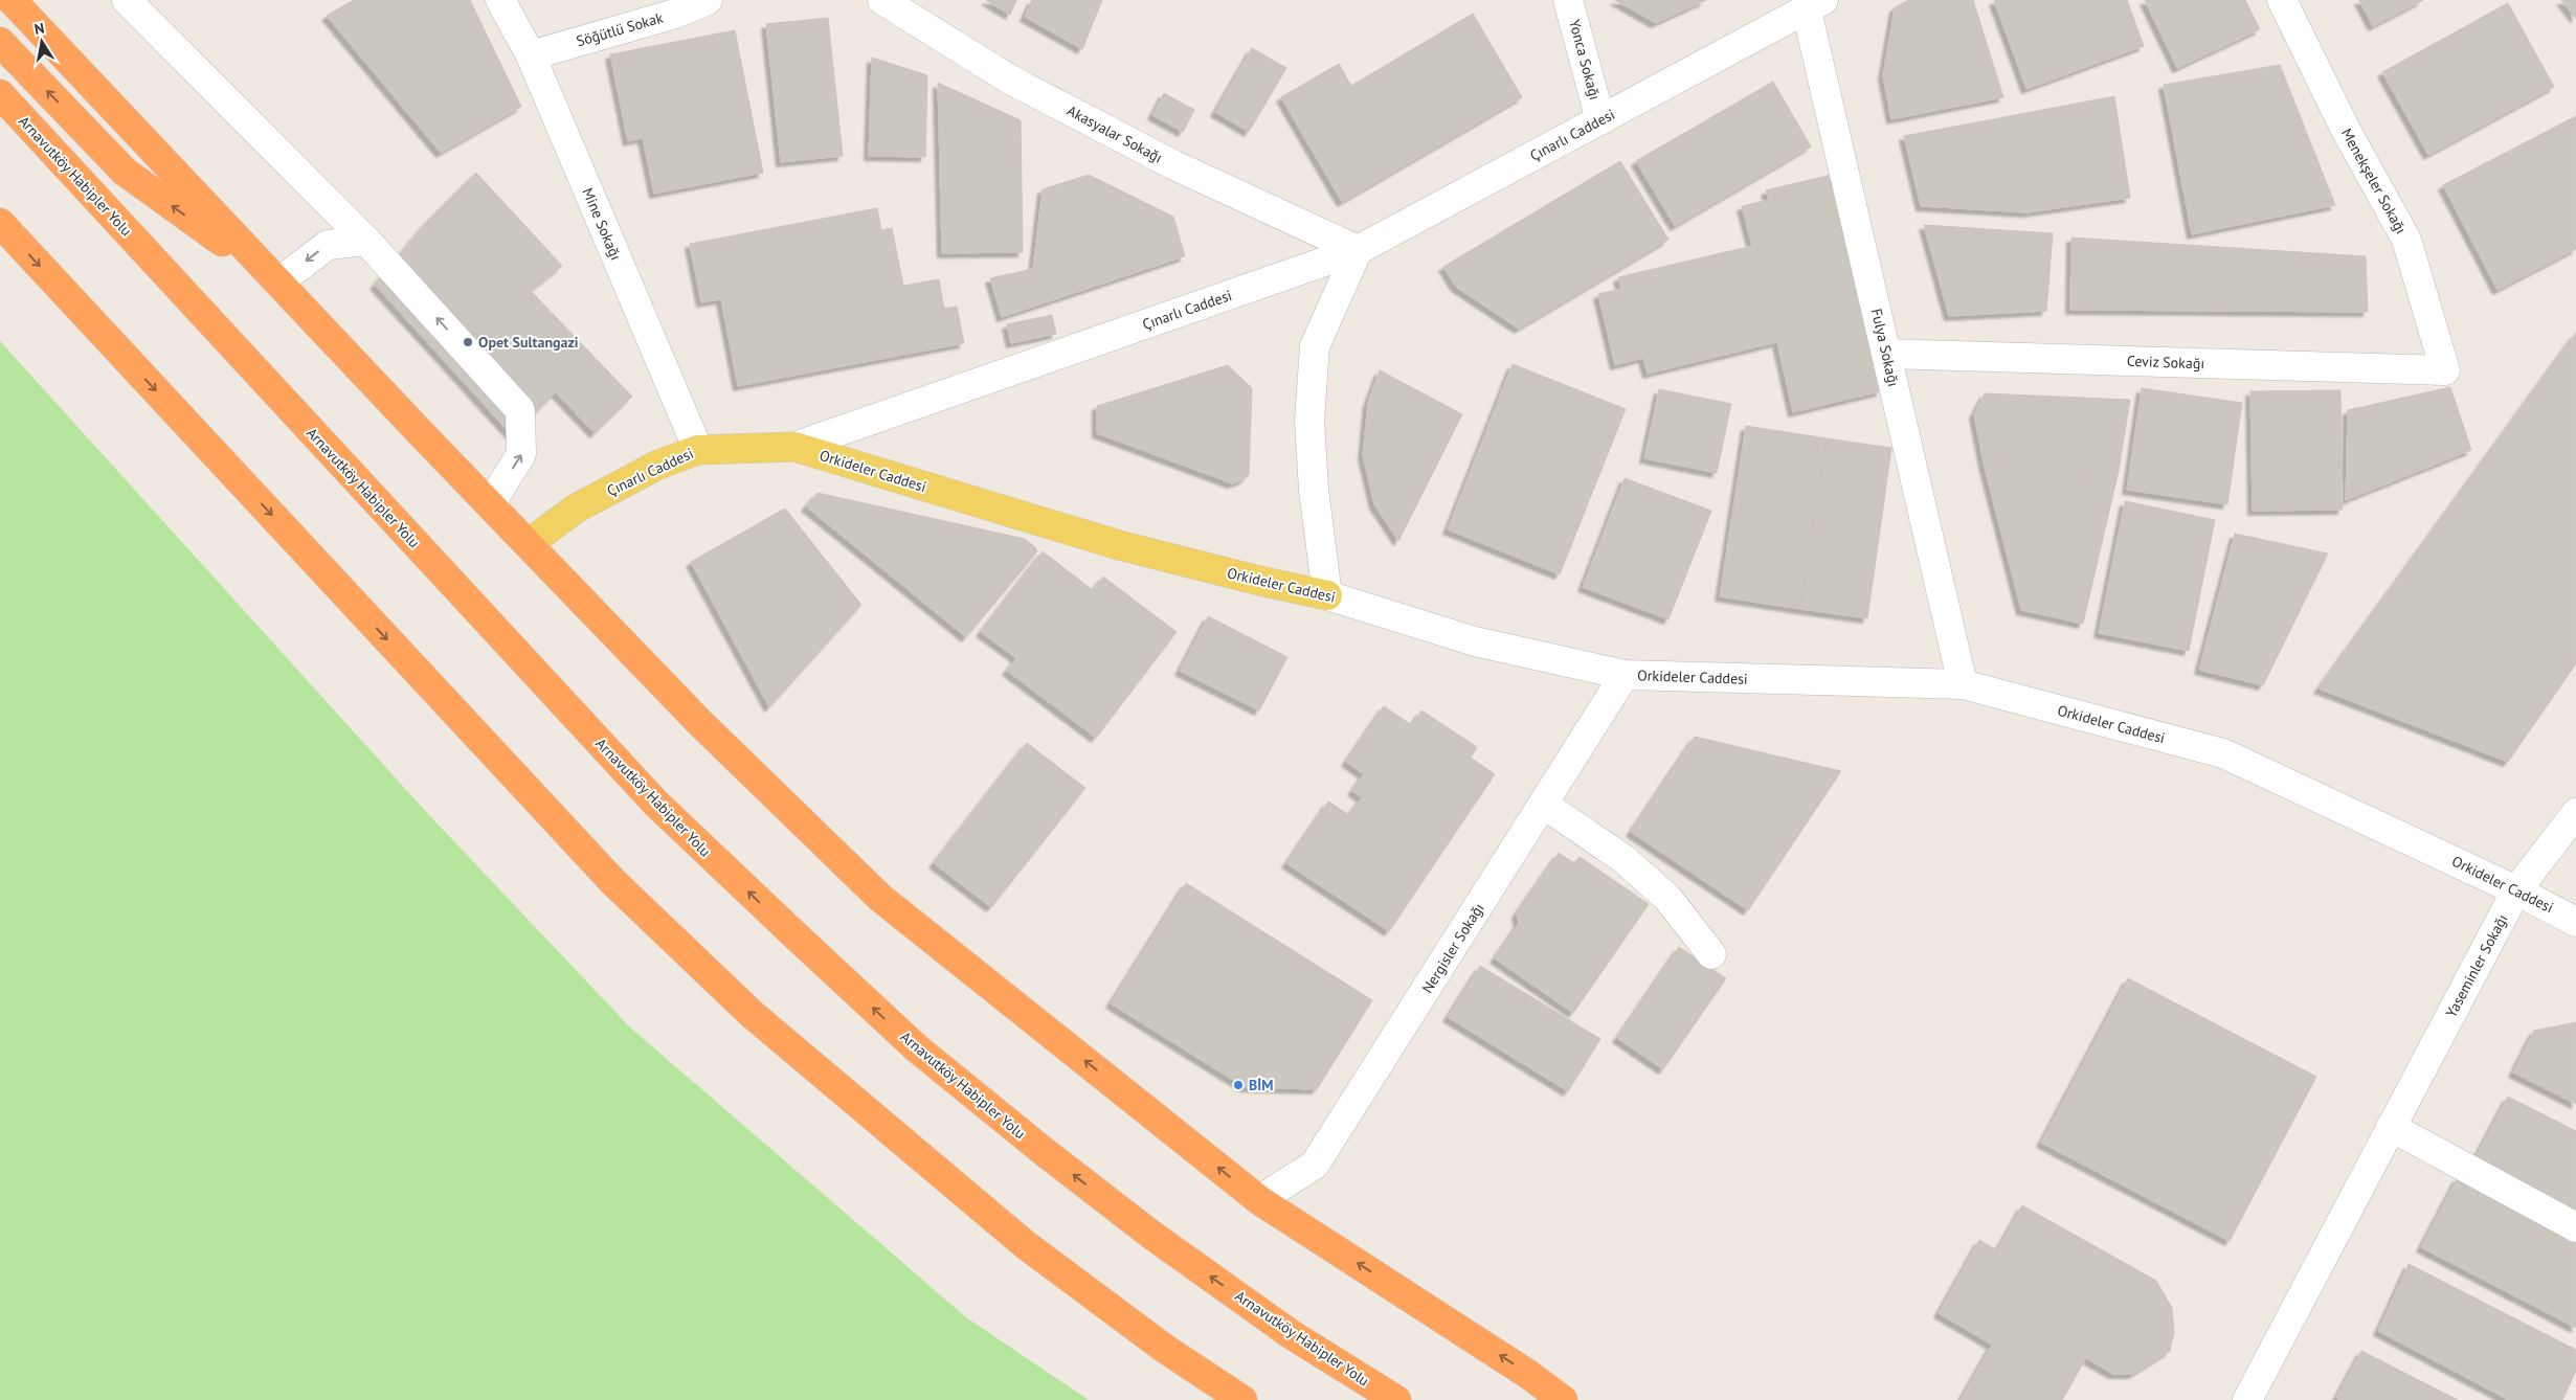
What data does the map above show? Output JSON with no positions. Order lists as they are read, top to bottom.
{
  "streets": {
    "highway": ["Arnavutköy Habipler Yolu"],
    "main road": ["Çınarlı Caddesi", "Orkideler Caddesi"],
    "street": [
      "Söğütlü Sokak",
      "Yonca Sokağı",
      "Akasyalar Sokağı",
      "Menekşeler Sokağı",
      "Mine Sokağı",
      "Fulya Sokağı",
      "Ceviz Sokağı",
      "Nergisler Sokağı",
      "Yaseminler Sokağı"
    ]
  },
  "crossings": [
    ["Söğütlü Sokak", "Mine Sokağı"],
    ["Yonca Sokağı", "Çınarlı Caddesi"],
    ["Akasyalar Sokağı", "Çınarlı Caddesi"],
    ["Çınarlı Caddesi", "Mine Sokağı"],
    ["Çınarlı Caddesi", "Fulya Sokağı"],
    ["Çınarlı Caddesi", "Orkideler Caddesi"],
    ["Menekşeler Sokağı", "Ceviz Sokağı"],
    ["Fulya Sokağı", "Ceviz Sokağı"],
    ["Fulya Sokağı", "Orkideler Caddesi"],
    ["Orkideler Caddesi", "Nergisler Sokağı"],
    ["Orkideler Caddesi", "Yaseminler Sokağı"]
  ],
  "places": ["Opet Sultangazi", "BİM"],
  "north": "top"
}
